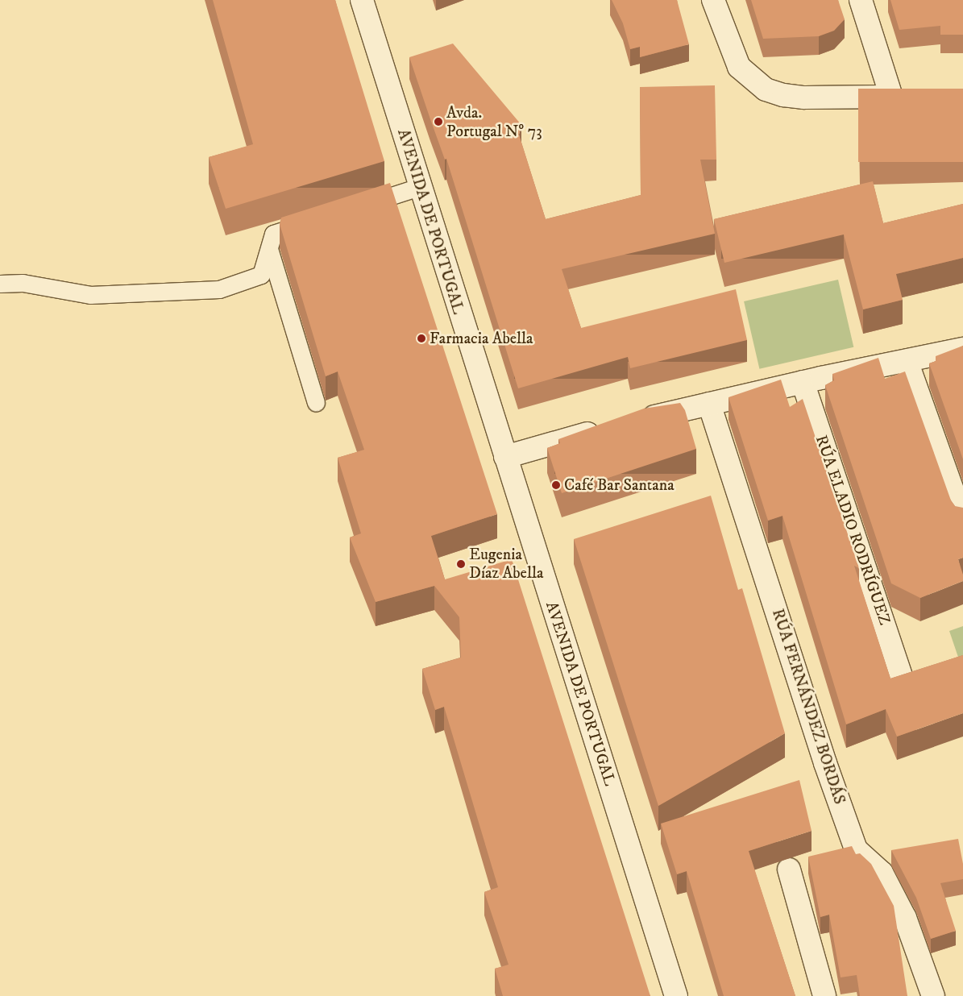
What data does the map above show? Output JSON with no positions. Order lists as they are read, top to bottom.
{
  "streets": {
    "street": ["AVENIDA DE PORTUGAL", "RÚA ELADIO RODRÍGUEZ", "RÚA FERNÁNDEZ BORDÁS"]
  },
  "places": [
    "Avda. Portugal Nº 73",
    "Farmacia Abella",
    "Café Bar Santana",
    "Eugenia Díaz Abella"
  ]
}
